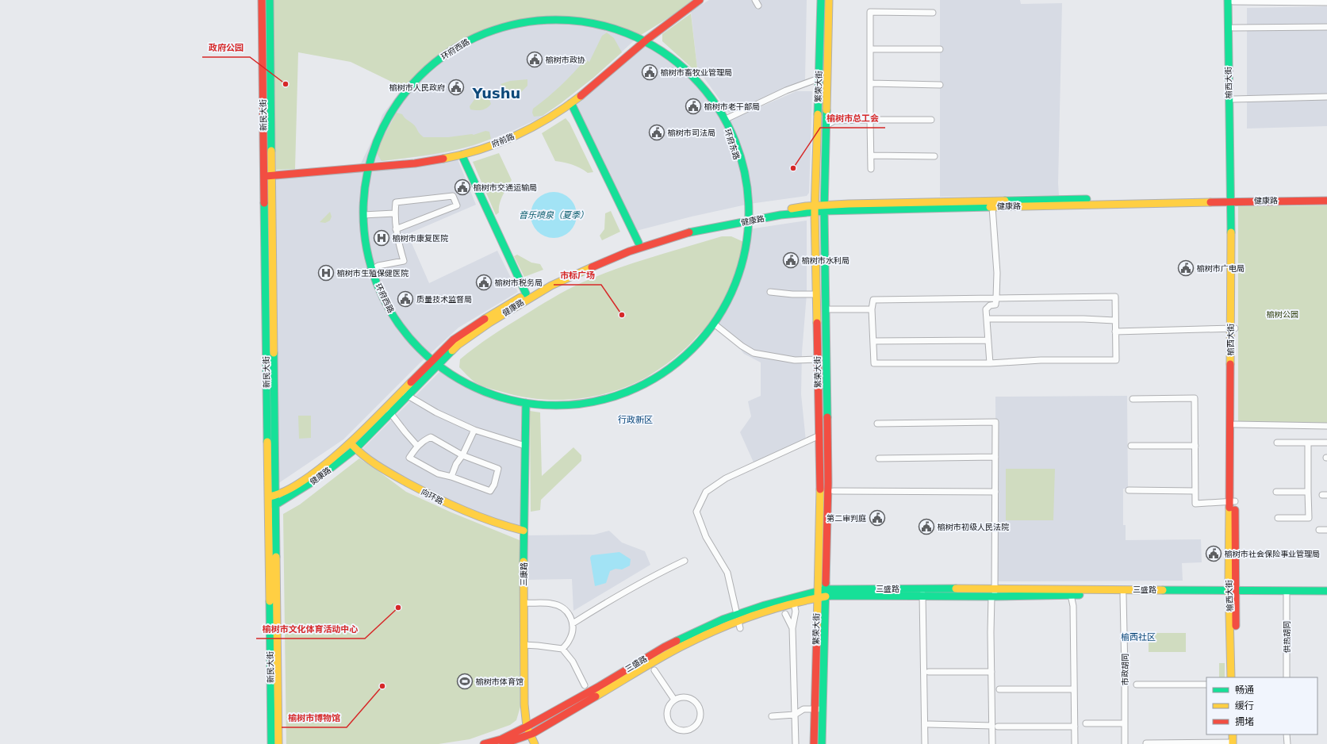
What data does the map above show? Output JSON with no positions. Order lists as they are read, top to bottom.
{
  "streets": {
    "main road": [
      "环府西路",
      "榆西大街",
      "繁荣大街",
      "新民大街",
      "府前路",
      "环府东路",
      "健康路",
      "向环路",
      "三康路",
      "三盛路"
    ],
    "street": ["供热胡同", "市政胡同"]
  },
  "crossings": [
    ["环府西路", "府前路"],
    ["环府西路", "环府东路"],
    ["环府西路", "健康路"],
    ["环府西路", "三康路"],
    ["榆西大街", "健康路"],
    ["榆西大街", "三盛路"],
    ["繁荣大街", "健康路"],
    ["繁荣大街", "三盛路"],
    ["新民大街", "府前路"],
    ["新民大街", "健康路"],
    ["府前路", "环府东路"],
    ["环府东路", "健康路"],
    ["健康路", "向环路"],
    ["向环路", "三康路"],
    ["三康路", "三盛路"],
    ["三盛路", "供热胡同"],
    ["三盛路", "市政胡同"]
  ],
  "districts": ["Yushu", "行政新区", "榆西社区"],
  "water": ["音乐喷泉（夏季）"],
  "parks": ["榆树公园"],
  "places": {
    "public building": [
      "榆树市政协",
      "榆树市畜牧业管理局",
      "榆树市人民政府",
      "榆树市老干部局",
      "榆树市司法局",
      "榆树市交通运输局",
      "榆树市水利局",
      "榆树市广电局",
      "榆树市税务局",
      "质量技术监督局",
      "第二审判庭",
      "榆树市初级人民法院",
      "榆树市社会保险事业管理局"
    ],
    "other": [
      "政府公园",
      "榆树市总工会",
      "市标广场",
      "榆树市文化体育活动中心",
      "榆树市博物馆"
    ],
    "hospital": ["榆树市康复医院", "榆树市生殖保健医院"],
    "sports": ["榆树市体育馆"]
  },
  "legend": ["畅通", "缓行", "拥堵"]
}
